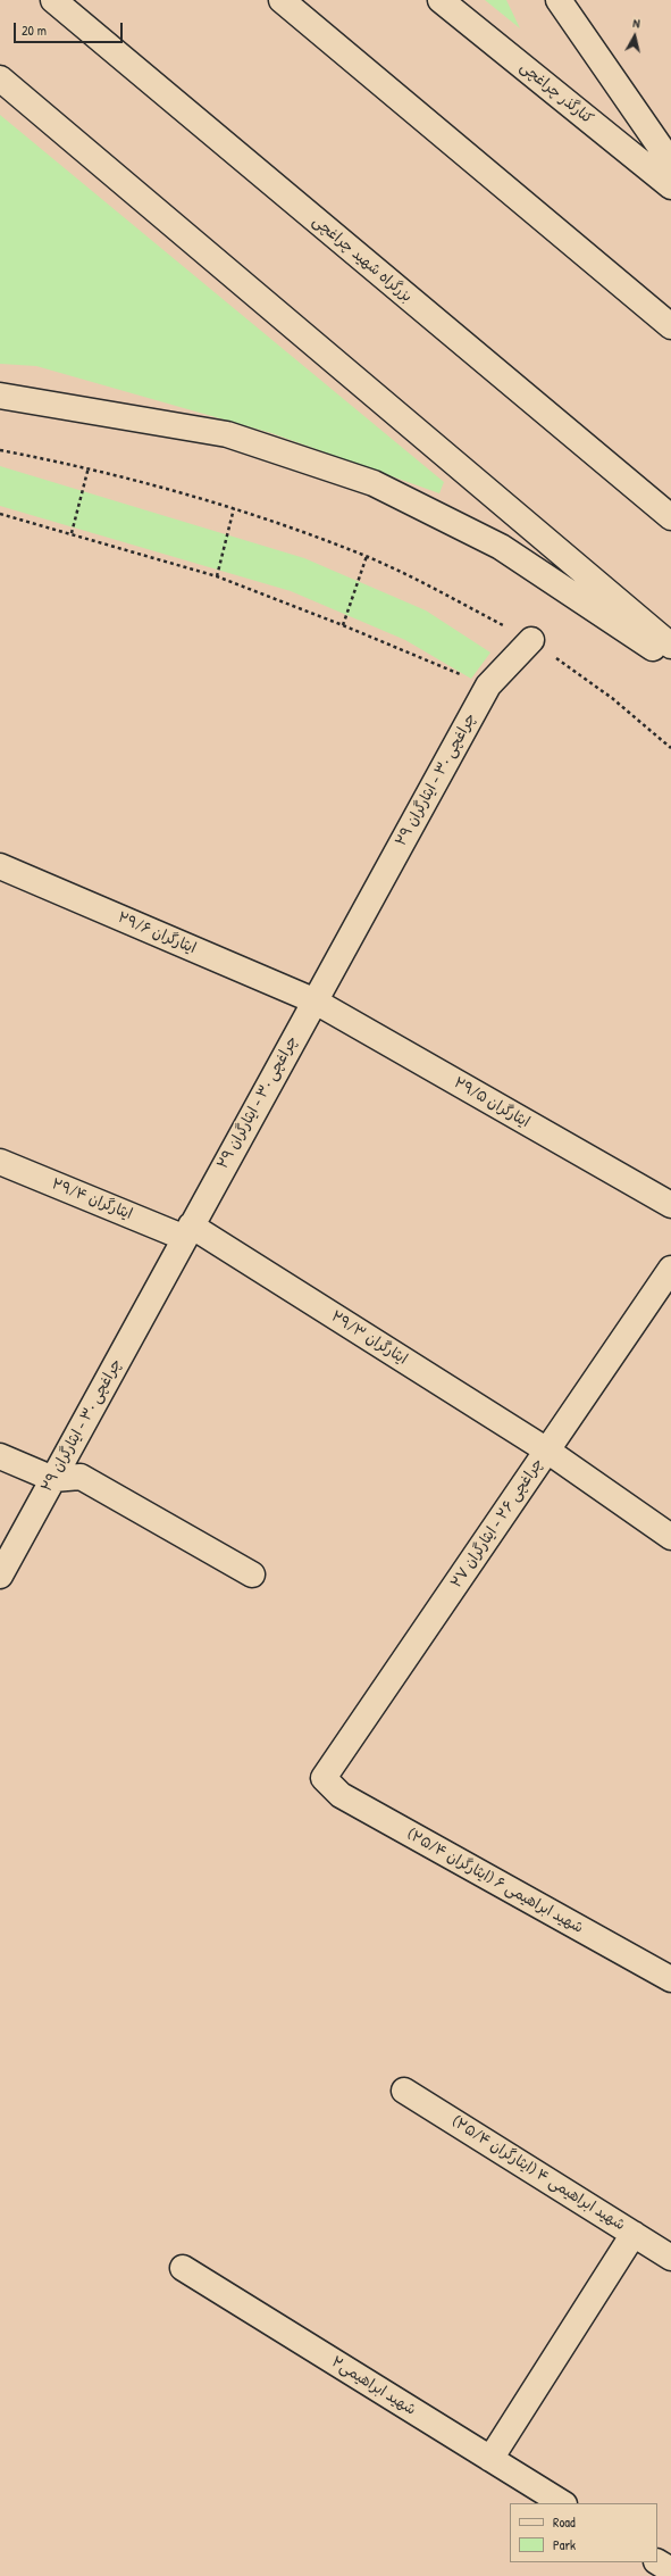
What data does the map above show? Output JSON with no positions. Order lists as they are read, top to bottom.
{
  "streets": {
    "main road": [
      "کنارگذر چراغچی",
      "بزرگراه شهید چراغچی",
      "چراغچی ۳۰ - ایثارگران ۲۹",
      "ایثارگران ۲۹/۶",
      "ایثارگران ۲۹/۵",
      "ایثارگران ۲۹/۴",
      "ایثارگران ۲۹/۳",
      "چراغچی ۲۶ - ایثارگران ۲۷",
      "شهید ابراهیمی ۶ (ایثارگران ۲۵/۴)",
      "شهید ابراهیمی ۴ (ایثارگران ۲۵/۴)",
      "شهید ابراهیمی۲"
    ]
  },
  "crossings": [
    ["چراغچی ۳۰ - ایثارگران ۲۹", "ایثارگران ۲۹/۶"],
    ["چراغچی ۳۰ - ایثارگران ۲۹", "ایثارگران ۲۹/۵"],
    ["چراغچی ۳۰ - ایثارگران ۲۹", "ایثارگران ۲۹/۴"],
    ["چراغچی ۳۰ - ایثارگران ۲۹", "ایثارگران ۲۹/۳"],
    ["ایثارگران ۲۹/۶", "ایثارگران ۲۹/۵"],
    ["ایثارگران ۲۹/۴", "ایثارگران ۲۹/۳"],
    ["ایثارگران ۲۹/۳", "چراغچی ۲۶ - ایثارگران ۲۷"],
    ["چراغچی ۲۶ - ایثارگران ۲۷", "شهید ابراهیمی ۶ (ایثارگران ۲۵/۴)"]
  ],
  "legend": ["Road", "Park"],
  "scale_bar": "20 m",
  "north": "top"
}
